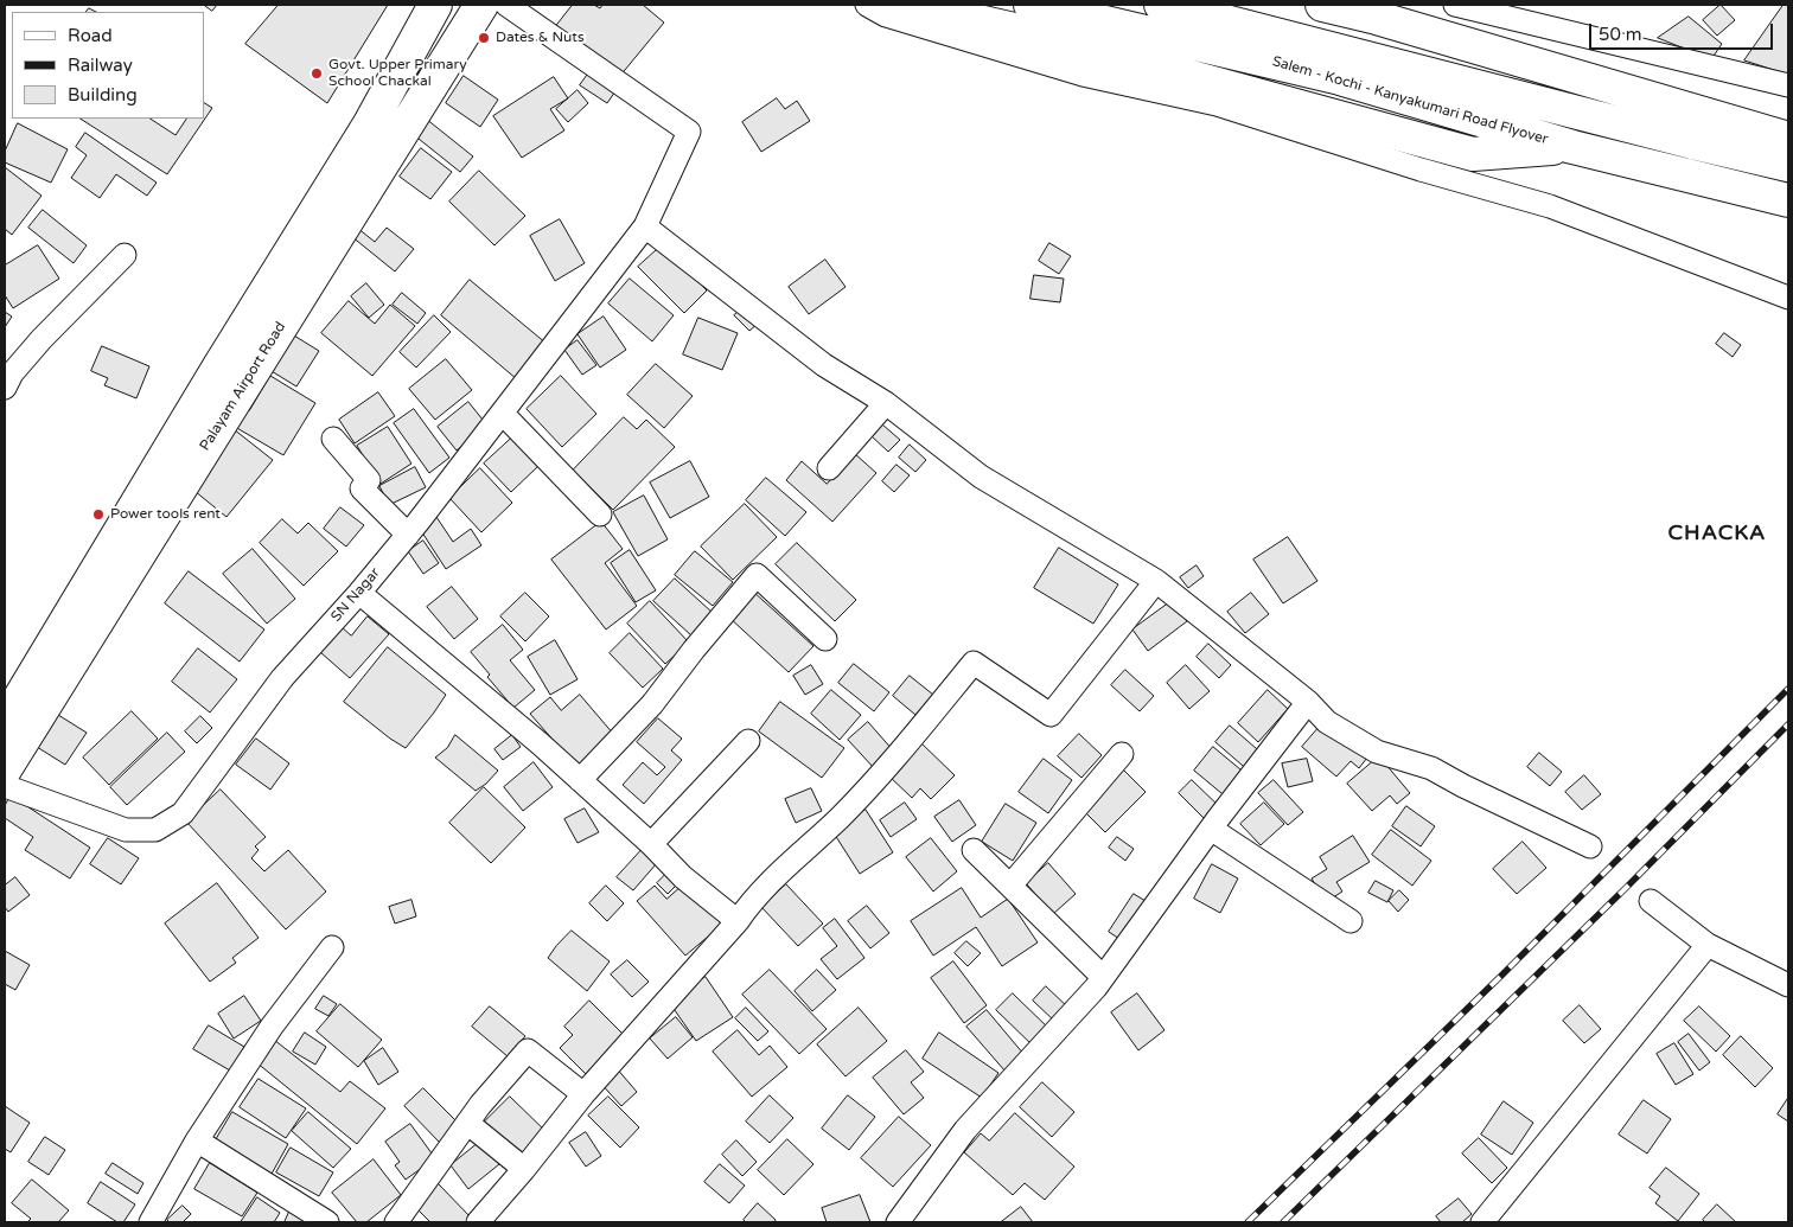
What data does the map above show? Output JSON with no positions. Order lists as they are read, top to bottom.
{
  "streets": {
    "main road": ["Salem - Kochi - Kanyakumari Road Flyover", "Palayam Airport Road"],
    "street": ["SN Nagar"]
  },
  "districts": ["CHACKA"],
  "places": ["Dates & Nuts", "Govt. Upper Primary School Chackal", "Power tools rent"],
  "legend": ["Road", "Railway", "Building"],
  "scale_bar": "50 m"
}
